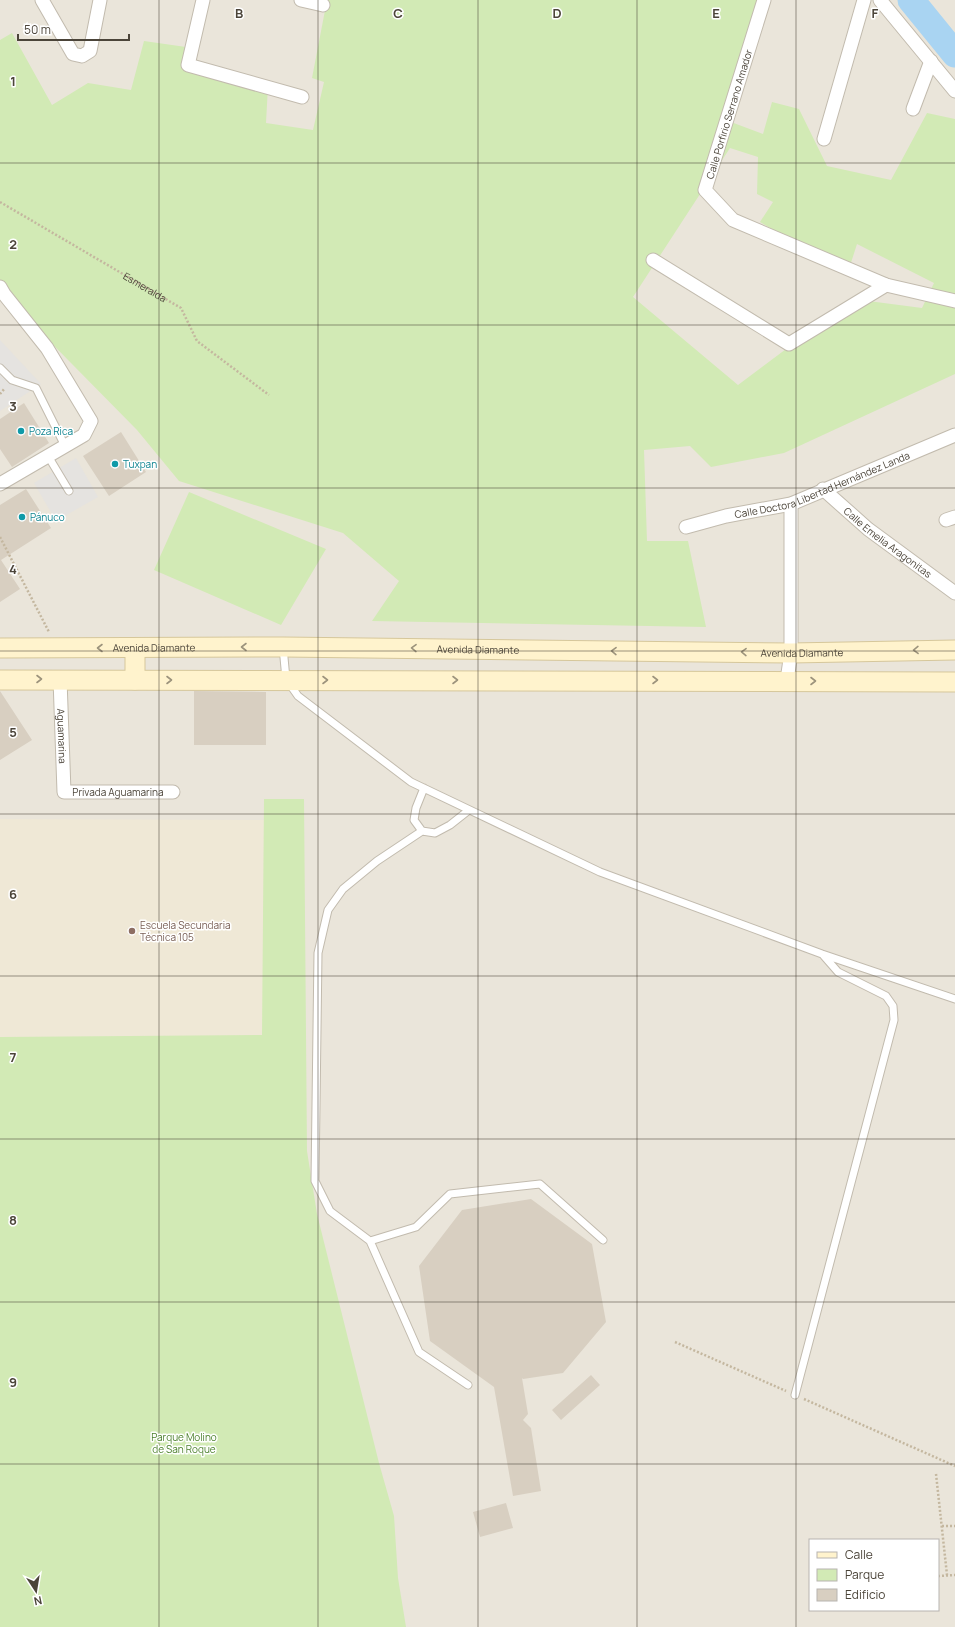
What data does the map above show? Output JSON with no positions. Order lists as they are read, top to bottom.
{
  "streets": {
    "main road": ["Avenida Diamante"],
    "street": [
      "Calle Porfirio Serrano Amador",
      "Calle Doctora Libertad Hernández Landa",
      "Calle Emelia Aragonitas",
      "Aguamarina",
      "Privada Aguamarina"
    ],
    "path": ["Esmeralda"]
  },
  "crossings": [
    ["Calle Doctora Libertad Hernández Landa", "Calle Emelia Aragonitas"],
    ["Aguamarina", "Privada Aguamarina"]
  ],
  "parks": ["Parque Molino de San Roque"],
  "places": [
    "Poza Rica",
    "Tuxpan",
    "Pánuco",
    "Escuela Secundaria Técnica 105"
  ],
  "legend": ["Calle", "Parque", "Edificio"],
  "scale_bar": "50 m",
  "north": "bottom",
  "grid": {
    "columns": [
      "B",
      "C",
      "D",
      "E",
      "F"
    ],
    "rows": [
      "1",
      "2",
      "3",
      "4",
      "5",
      "6",
      "7",
      "8",
      "9"
    ]
  }
}
